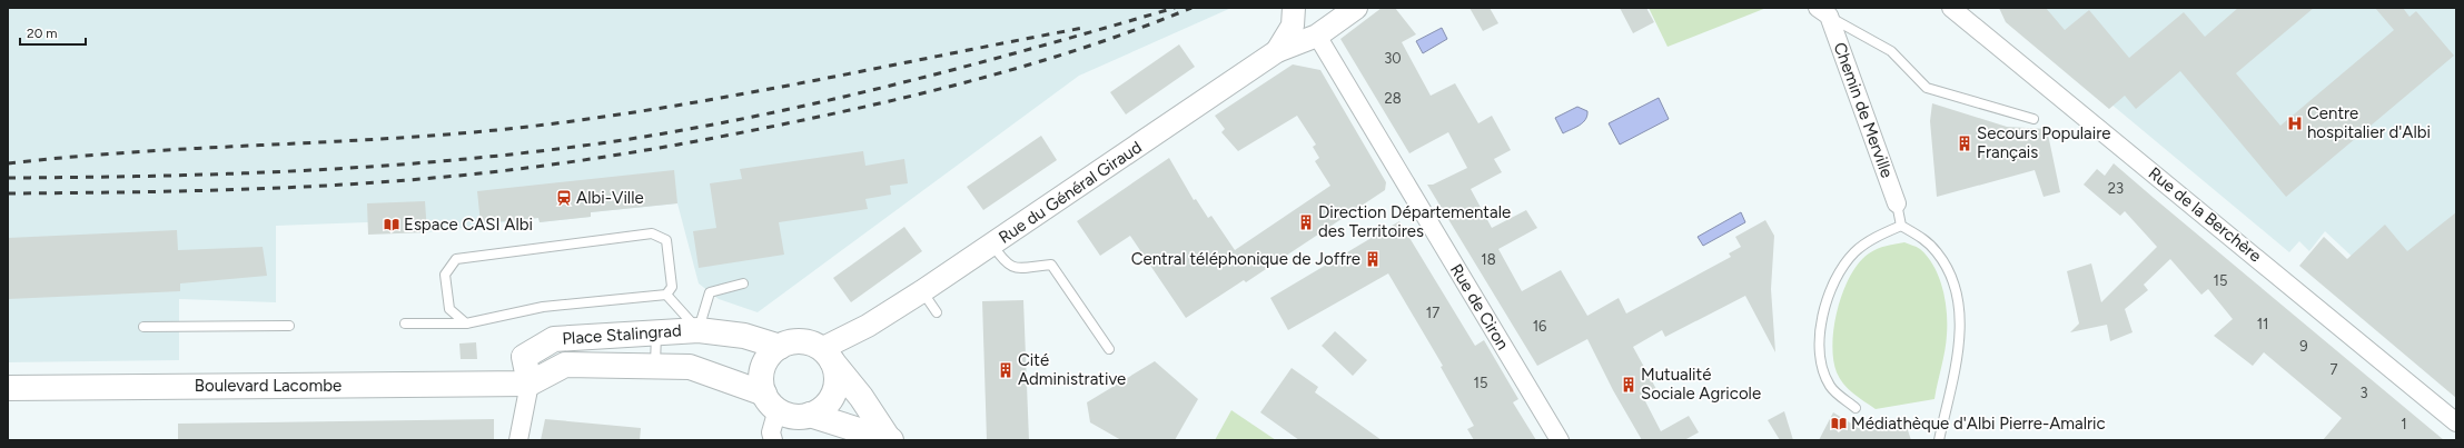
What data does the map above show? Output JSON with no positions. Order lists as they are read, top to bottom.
{
  "streets": {
    "main road": ["Place Stalingrad", "Boulevard Lacombe"],
    "street": [
      "Chemin de Merville",
      "Rue du Général Giraud",
      "Rue de la Berchère",
      "Rue de Ciron"
    ]
  },
  "crossings": [
    ["Rue du Général Giraud", "Rue de Ciron"],
    ["Rue du Général Giraud", "Place Stalingrad"],
    ["Place Stalingrad", "Boulevard Lacombe"]
  ],
  "places": {
    "hospital": ["Centre hospitalier d'Albi"],
    "building": [
      "Secours Populaire Français",
      "Direction Départementale des Territoires",
      "Central téléphonique de Joffre",
      "Cité Administrative",
      "Mutualité Sociale Agricole"
    ],
    "station": ["Albi-Ville"],
    "library": ["Espace CASI Albi", "Médiathèque d'Albi Pierre-Amalric"]
  },
  "house_numbers": [
    "30",
    "28",
    "23",
    "18",
    "15",
    "17",
    "11",
    "16",
    "9",
    "7",
    "15",
    "3",
    "1"
  ],
  "scale_bar": "20 m"
}
